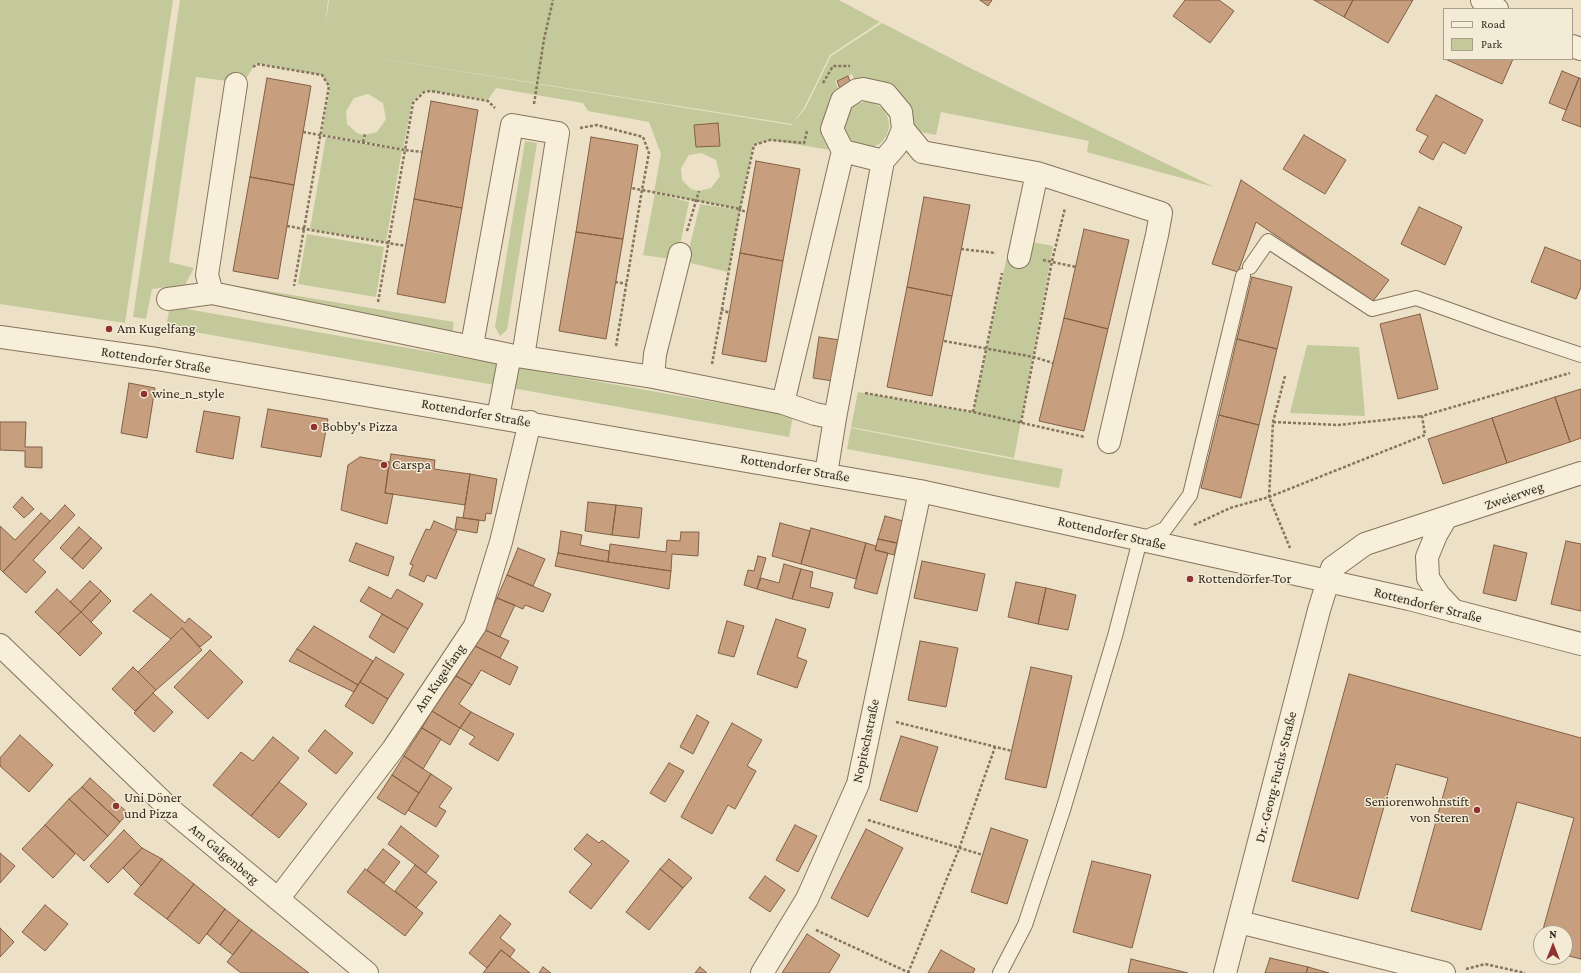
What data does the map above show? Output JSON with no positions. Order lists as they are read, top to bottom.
{
  "streets": {
    "street": [
      "Rottendorfer Straße",
      "Zweierweg",
      "Am Kugelfang",
      "Nopitschstraße",
      "Dr.-Georg-Fuchs-Straße",
      "Am Galgenberg"
    ]
  },
  "crossings": [
    ["Rottendorfer Straße", "Zweierweg"],
    ["Rottendorfer Straße", "Am Kugelfang"],
    ["Rottendorfer Straße", "Nopitschstraße"],
    ["Rottendorfer Straße", "Dr.-Georg-Fuchs-Straße"],
    ["Zweierweg", "Dr.-Georg-Fuchs-Straße"],
    ["Am Kugelfang", "Am Galgenberg"]
  ],
  "places": [
    "Am Kugelfang",
    "wine_n_style",
    "Bobby's Pizza",
    "Carspa",
    "Rottendorfer Tor",
    "Uni Döner und Pizza",
    "Seniorenwohnstift von Steren"
  ],
  "legend": ["Road", "Park"],
  "north": "top"
}
